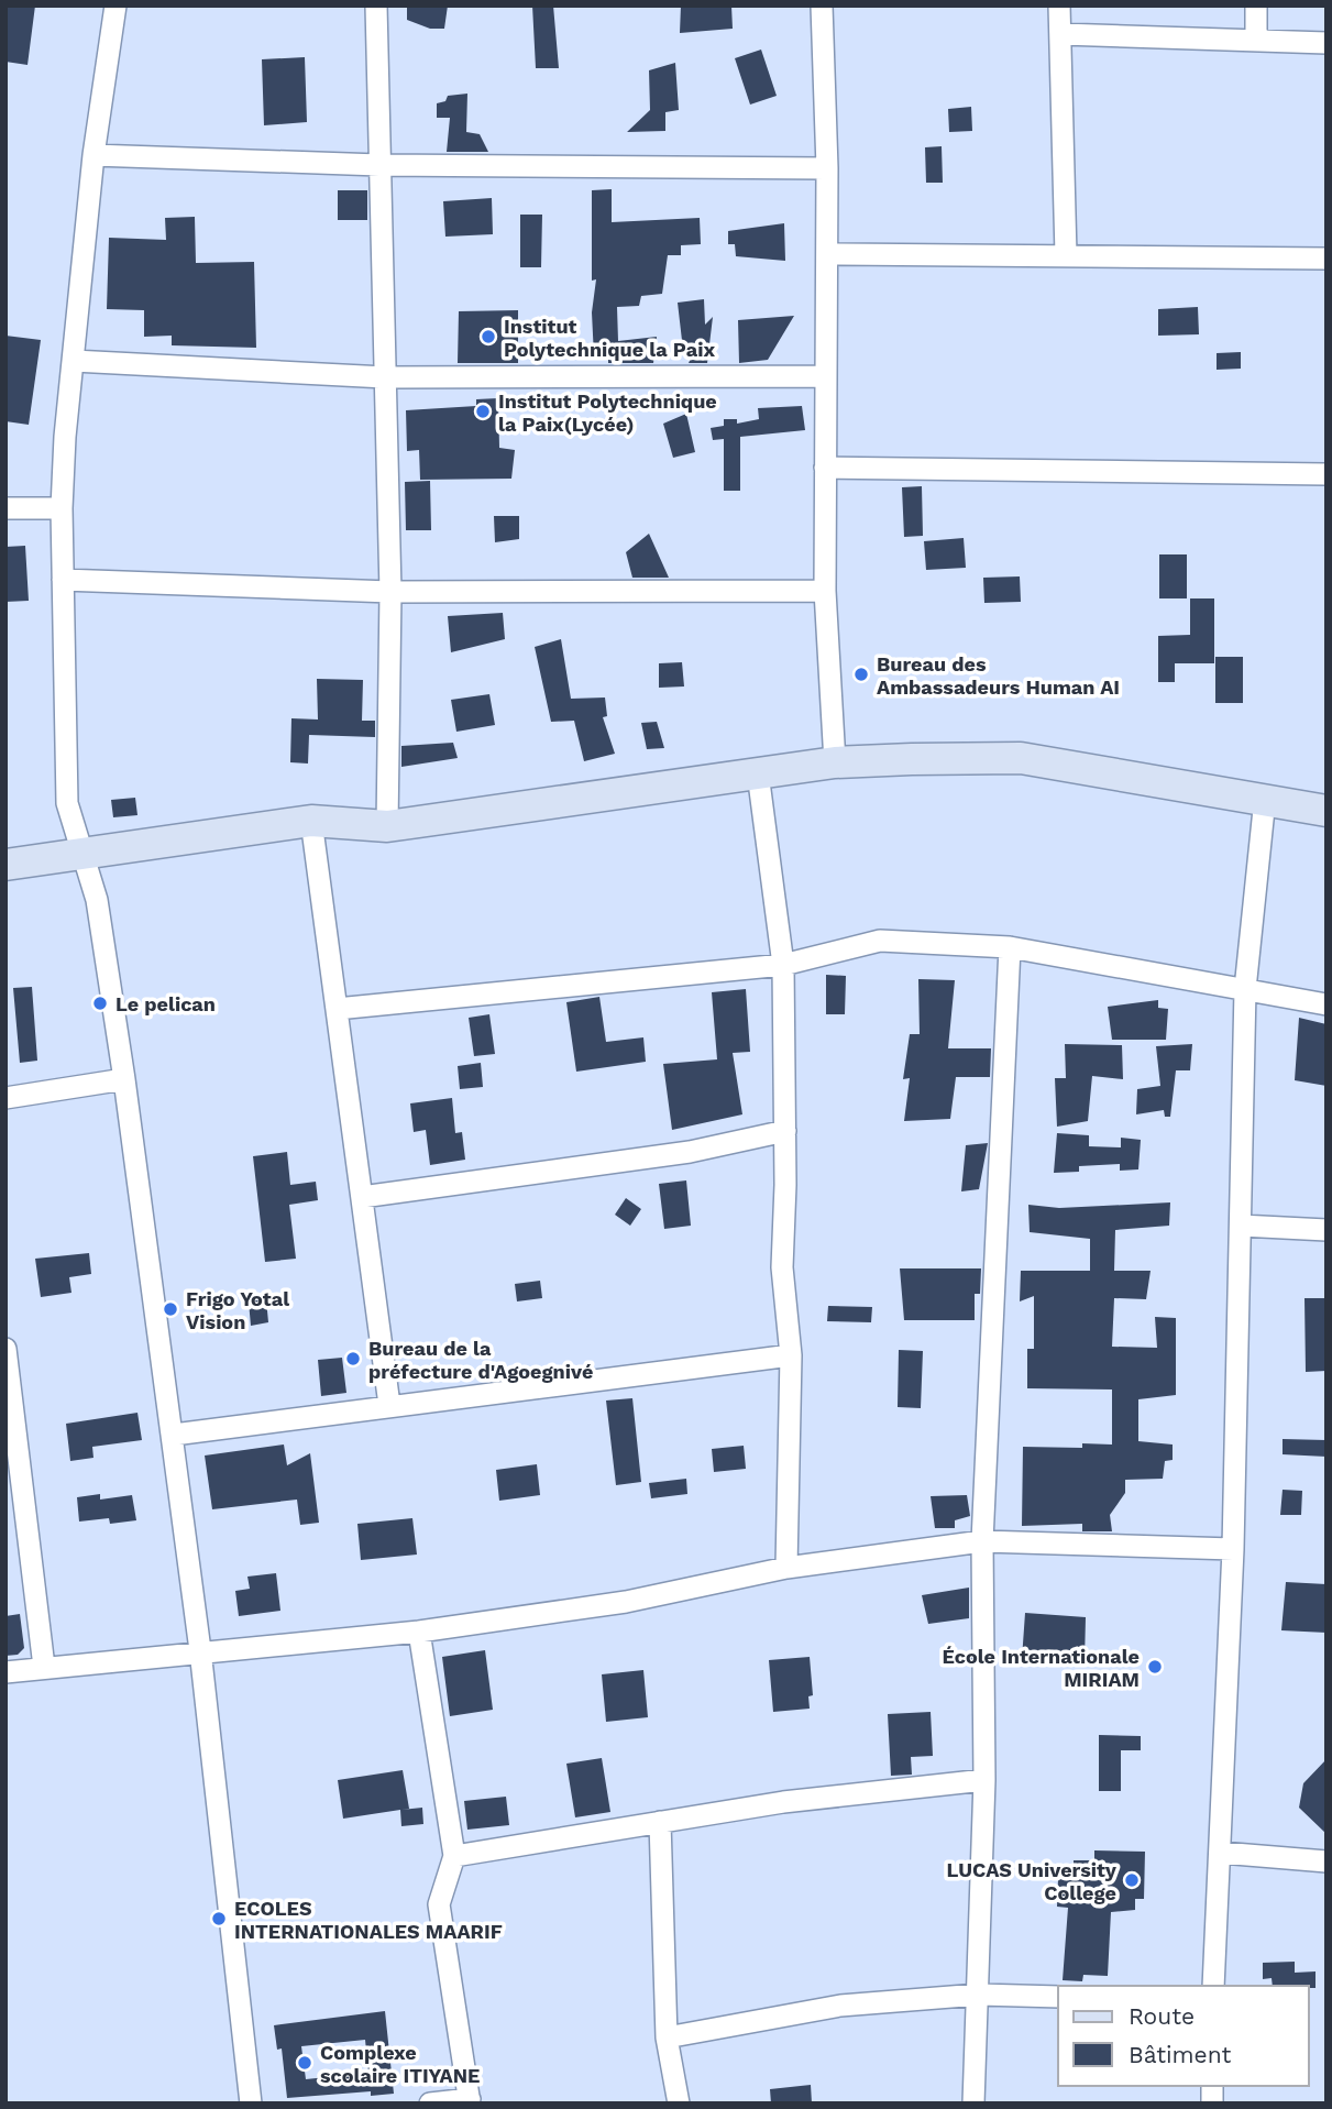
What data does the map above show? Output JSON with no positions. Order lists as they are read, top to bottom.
{
  "places": [
    "Institut Polytechnique la Paix",
    "Institut Polytechnique la Paix(Lycée)",
    "Bureau des Ambassadeurs Human AI",
    "Le pelican",
    "Frigo Yotal Vision",
    "Bureau de la préfecture d'Agoegnivé",
    "École Internationale MIRIAM",
    "LUCAS University College",
    "ECOLES INTERNATIONALES MAARIF",
    "Complexe scolaire ITIYANE"
  ],
  "legend": ["Route", "Bâtiment"]
}
